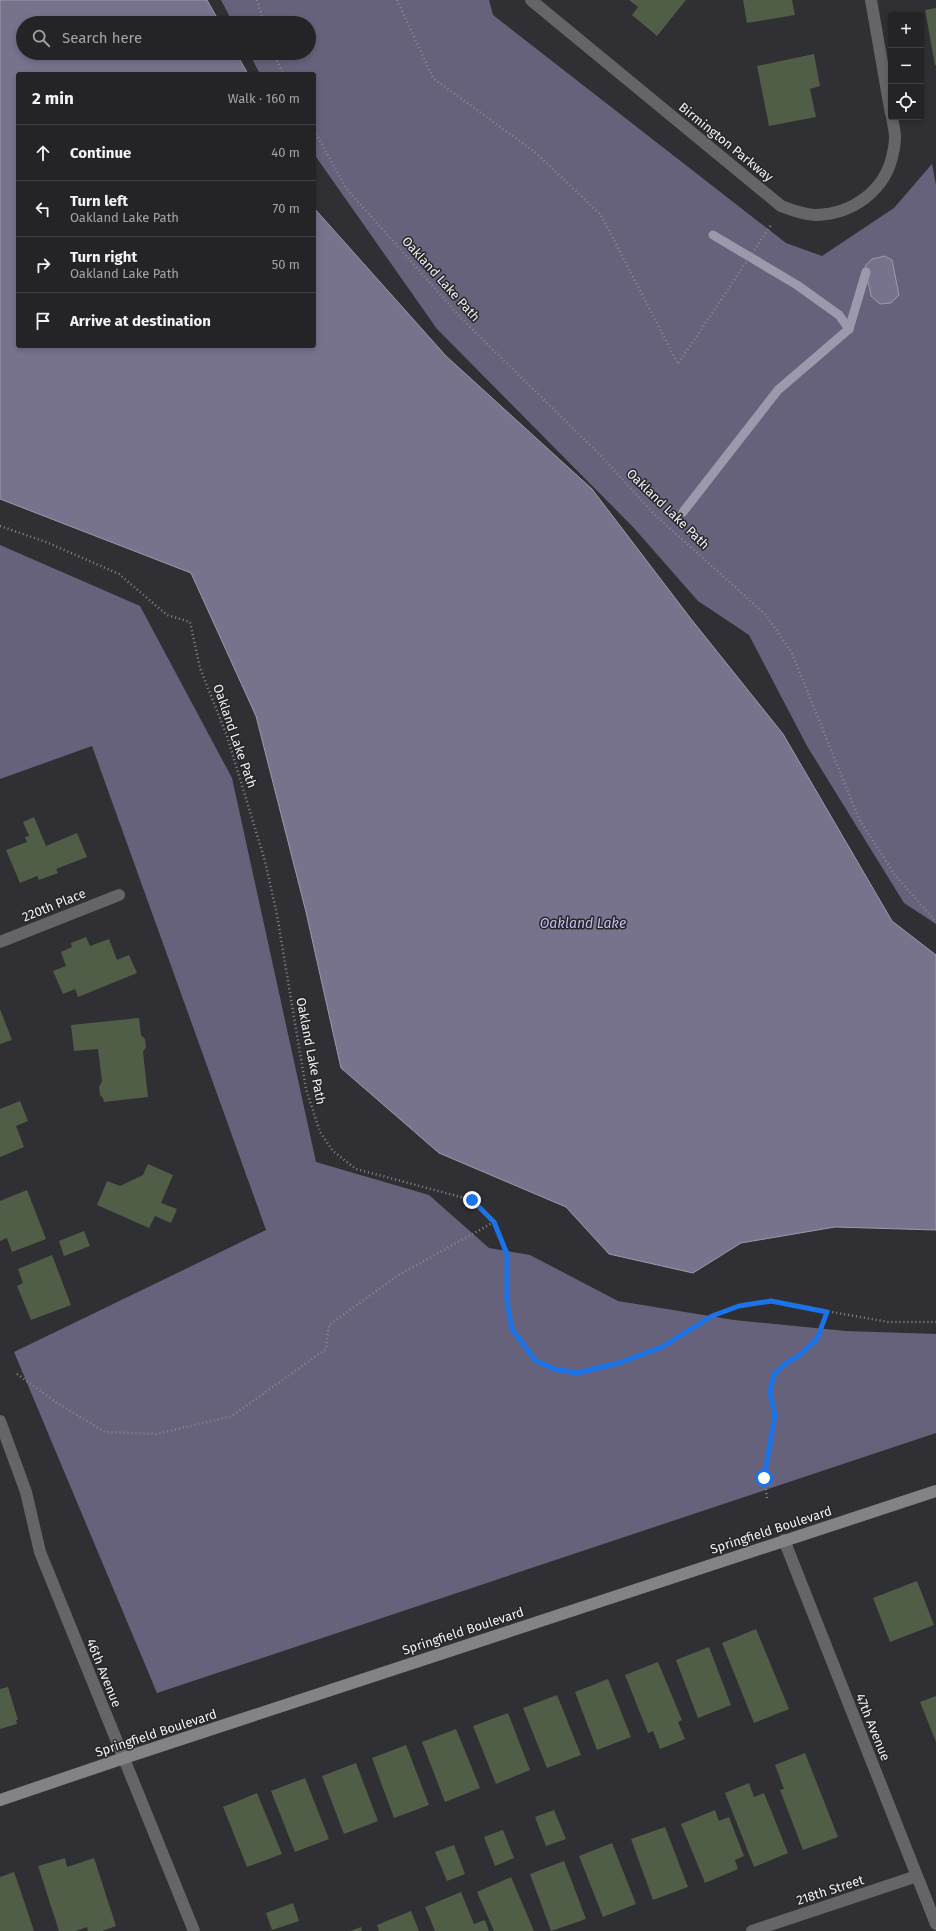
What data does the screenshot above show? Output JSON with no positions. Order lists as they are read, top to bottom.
{
  "streets": {
    "main road": ["Springfield Boulevard"],
    "street": [
      "Birmington Parkway",
      "220th Place",
      "46th Avenue",
      "47th Avenue",
      "218th Street"
    ],
    "path": ["Oakland Lake Path"]
  },
  "crossings": [
    ["Springfield Boulevard", "46th Avenue"],
    ["Springfield Boulevard", "47th Avenue"],
    ["47th Avenue", "218th Street"]
  ],
  "water": ["Oakland Lake"],
  "page": {
    "map_buttons": ["+", "−"],
    "search": "Search here",
    "heading": ["2 min", "Walk · 160 m"],
    "list": [
      ["Continue", "40 m"],
      ["Turn left", "Oakland Lake Path", "70 m"],
      ["Turn right", "Oakland Lake Path", "50 m"],
      "Arrive at destination"
    ]
  }
}
